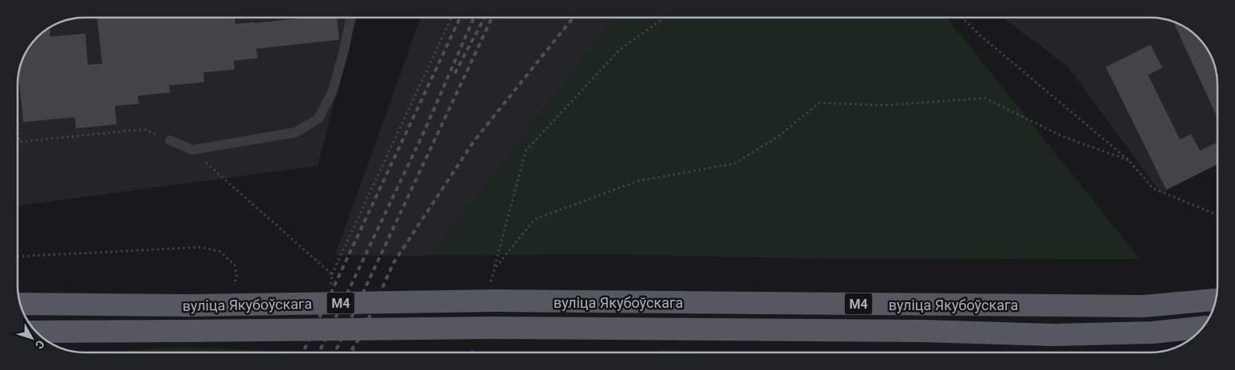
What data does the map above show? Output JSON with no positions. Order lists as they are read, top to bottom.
{
  "streets": {
    "main road": ["вуліца Якубоўскага", "М4"]
  },
  "north": "bottom right"
}
